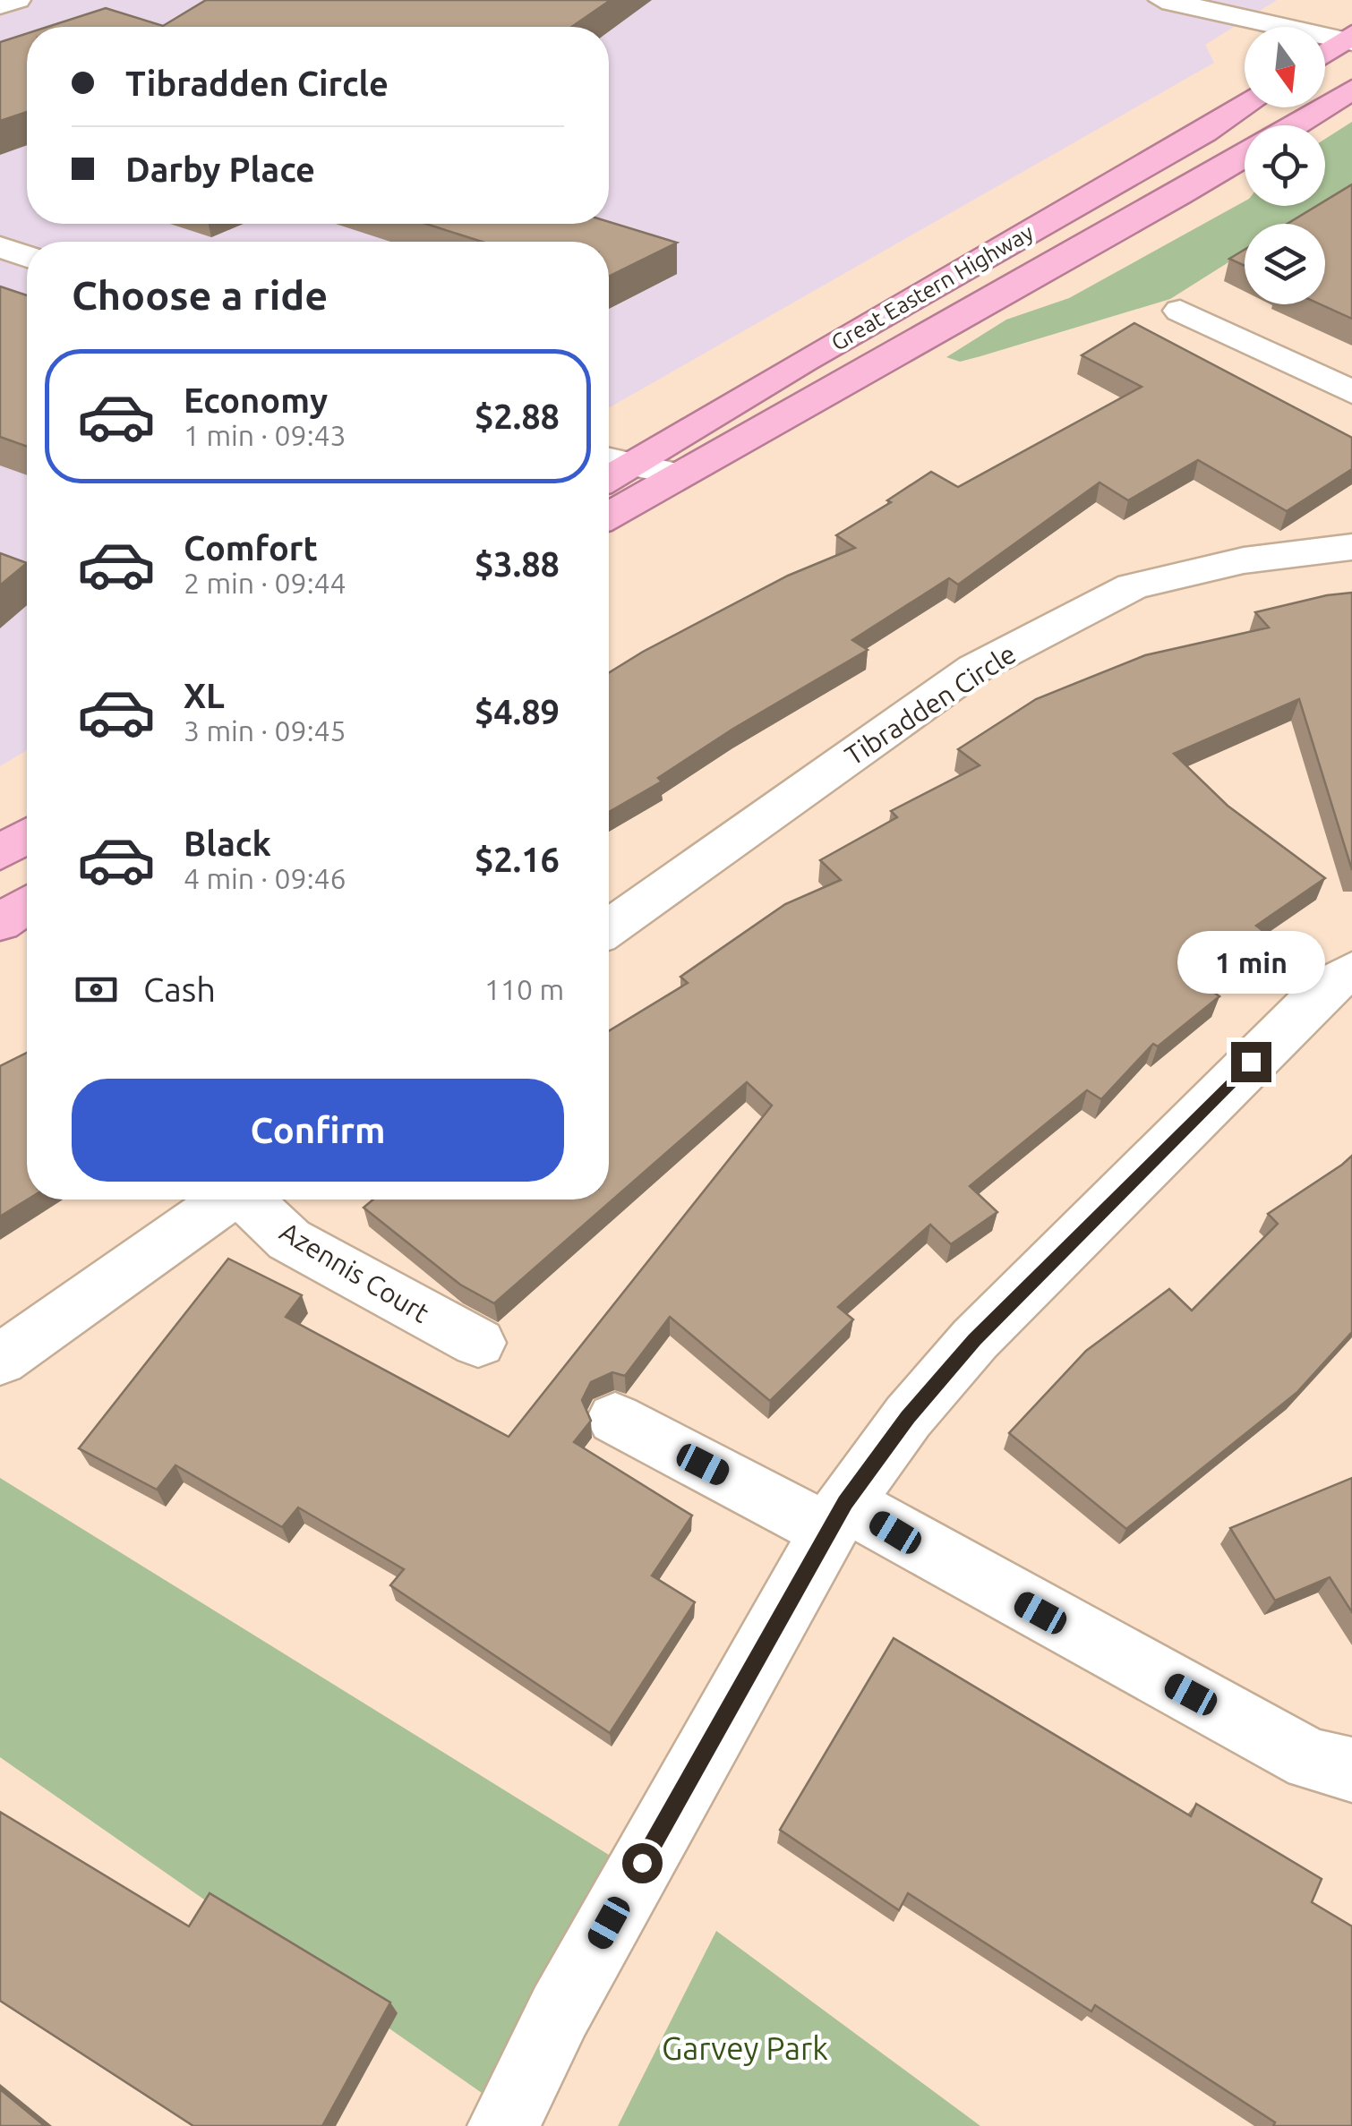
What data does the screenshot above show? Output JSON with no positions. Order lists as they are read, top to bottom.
{
  "streets": {
    "highway": ["Great Eastern Highway"],
    "street": ["Tibradden Circle", "Azennis Court"]
  },
  "parks": ["Garvey Park"],
  "north": "bottom",
  "page": {
    "banner": ["Tibradden Circle", "Darby Place"],
    "heading": "Choose a ride",
    "list": [
      {
        "name": "Economy",
        "note": "1 min · 09:43",
        "value": "$2.88"
      },
      {
        "name": "Comfort",
        "note": "2 min · 09:44",
        "value": "$3.88"
      },
      {
        "name": "XL",
        "note": "3 min · 09:45",
        "value": "$4.89"
      },
      {
        "name": "Black",
        "note": "4 min · 09:46",
        "value": "$2.16"
      }
    ],
    "bubble": "1 min",
    "pay": ["Cash", "110 m"],
    "buttons": "Confirm"
  }
}
